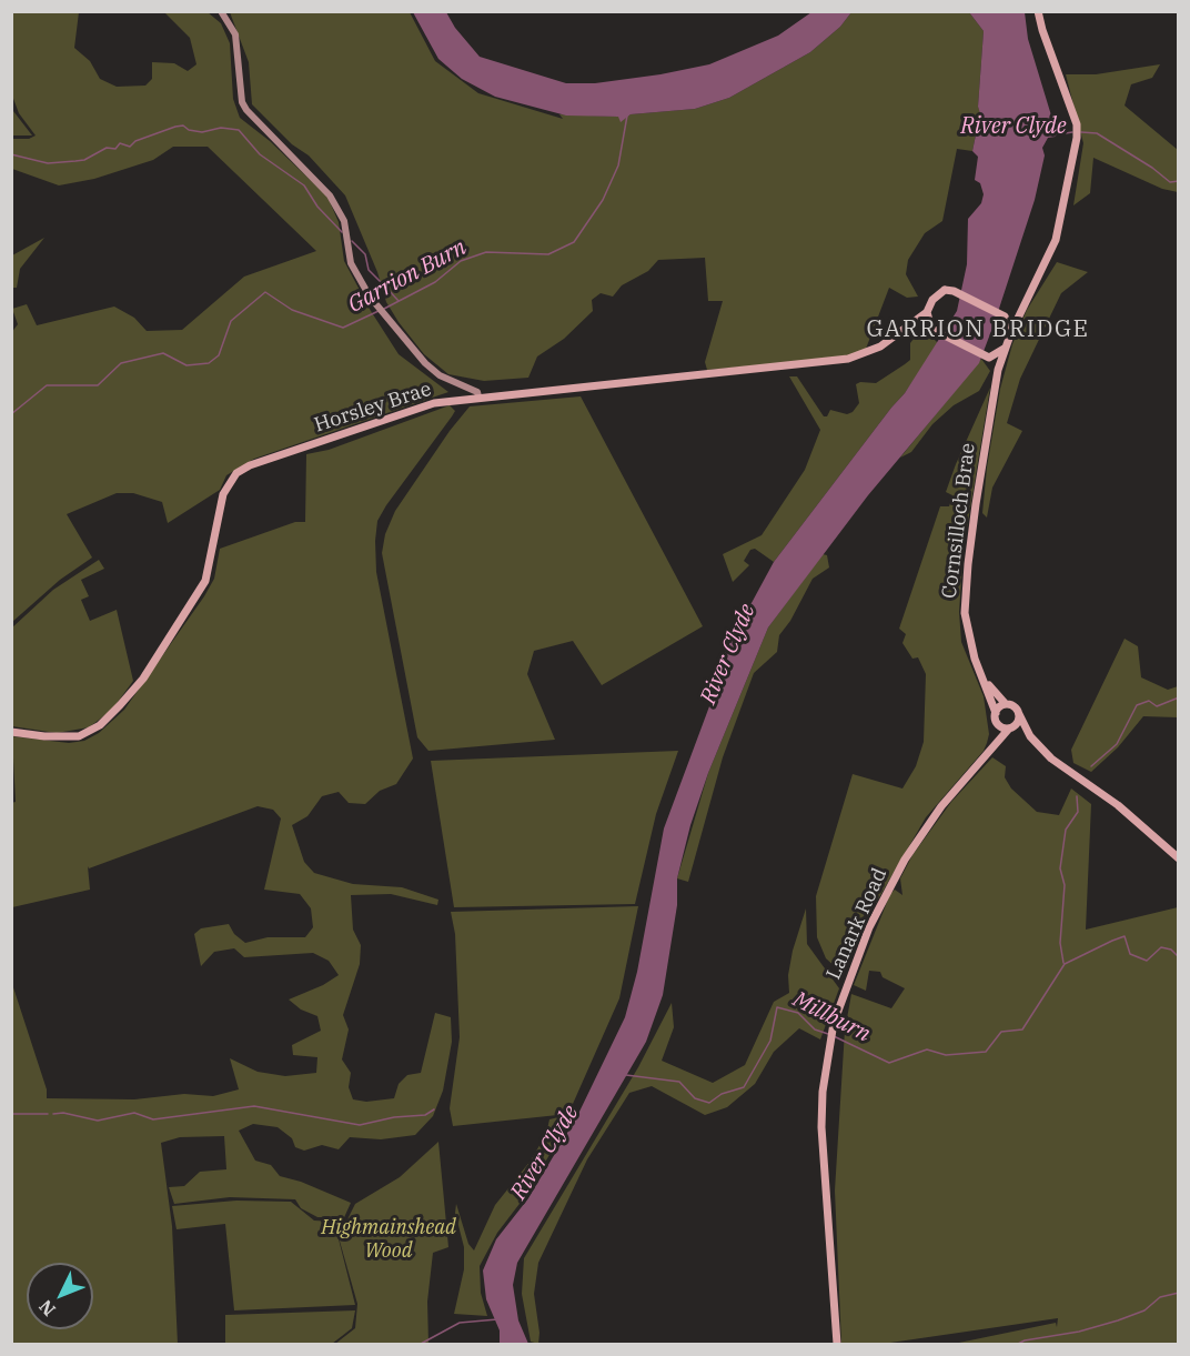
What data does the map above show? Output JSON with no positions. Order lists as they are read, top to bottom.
{
  "streets": {
    "main road": ["Horsley Brae", "Cornsilloch Brae", "Lanark Road"]
  },
  "crossings": [
    ["Cornsilloch Brae", "Lanark Road"]
  ],
  "districts": ["GARRION BRIDGE"],
  "water": ["River Clyde", "Garrion Burn", "Millburn"],
  "parks": ["Highmainshead Wood"],
  "north": "bottom left"
}
